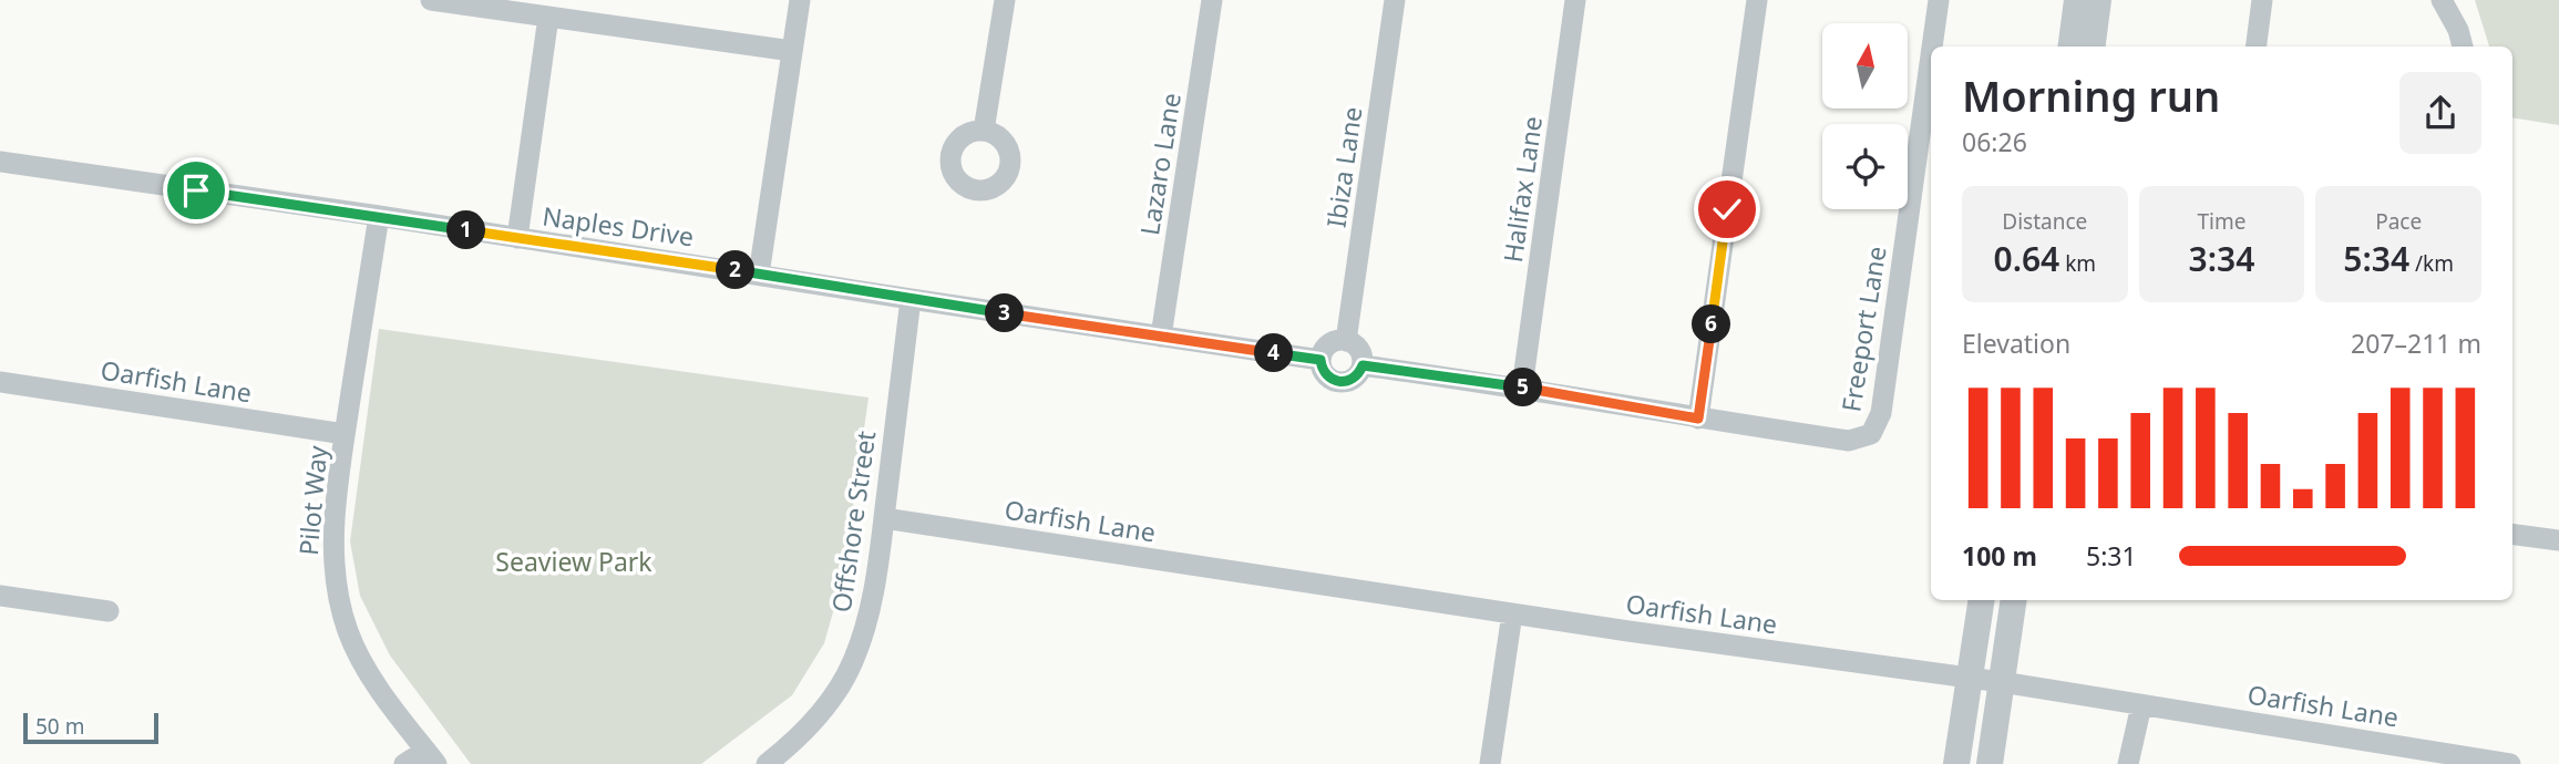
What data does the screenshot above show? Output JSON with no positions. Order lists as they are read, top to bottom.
{
  "streets": {
    "street": [
      "Lazaro Lane",
      "Ibiza Lane",
      "Halifax Lane",
      "Naples Drive",
      "Freeport Lane",
      "Oarfish Lane",
      "Pilot Way",
      "Offshore Street"
    ]
  },
  "crossings": [
    ["Lazaro Lane", "Naples Drive"],
    ["Ibiza Lane", "Naples Drive"],
    ["Naples Drive", "Pilot Way"],
    ["Naples Drive", "Offshore Street"],
    ["Oarfish Lane", "Pilot Way"],
    ["Oarfish Lane", "Offshore Street"]
  ],
  "parks": ["Seaview Park"],
  "scale_bar": "50 m",
  "north": "top",
  "page": {
    "heading": ["Morning run", "06:26"],
    "stats": [
      ["Distance", "0.64 km"],
      ["Time", "3:34"],
      ["Pace", "5:34 /km"]
    ],
    "pins": [
      "1",
      "2",
      "3",
      "6",
      "4",
      "5"
    ],
    "chart": ["Elevation", "207–211 m"],
    "list": [
      {
        "name": "100 m",
        "note": "5:31"
      }
    ],
    "scale": "50 m"
  }
}
